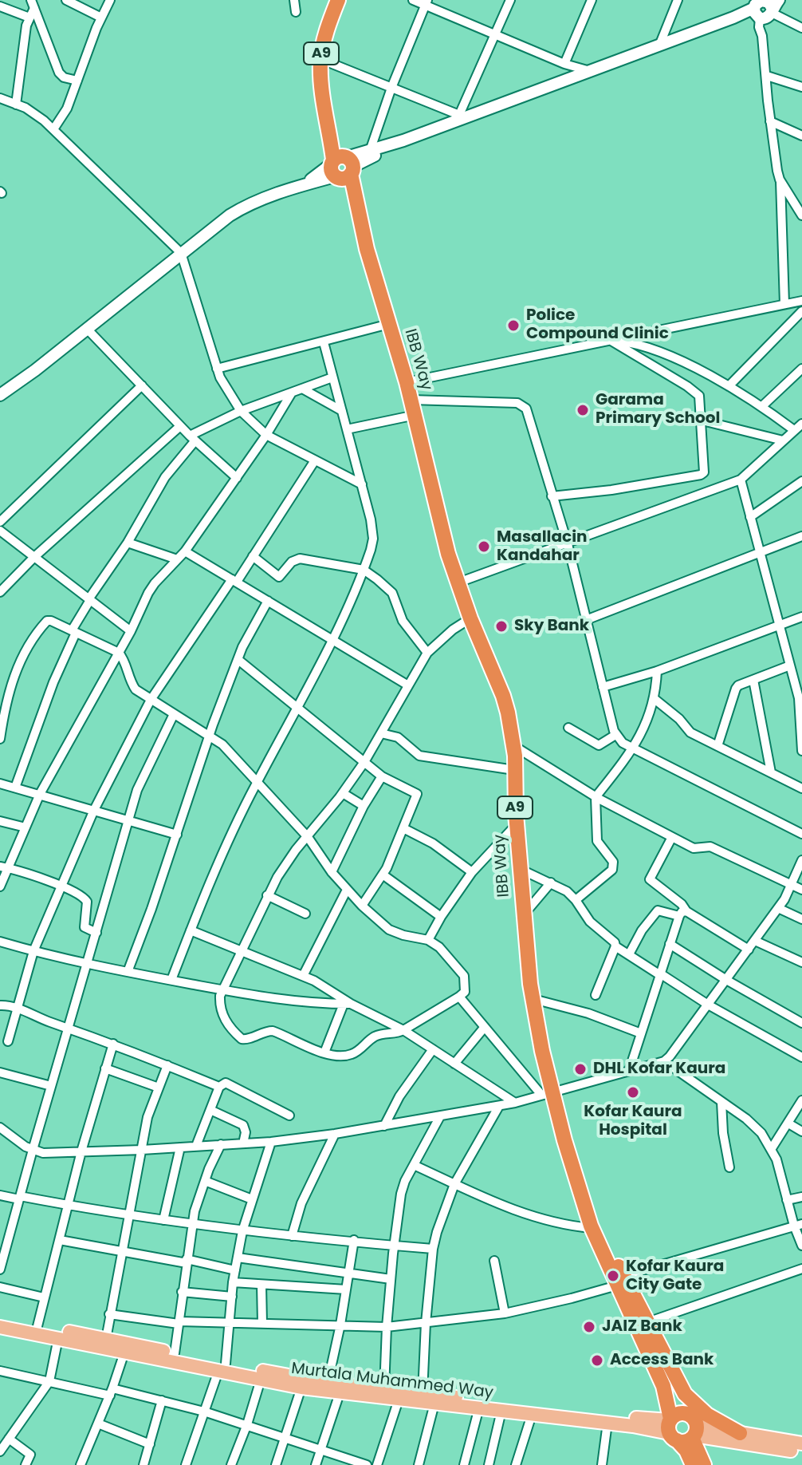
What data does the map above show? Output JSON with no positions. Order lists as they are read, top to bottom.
{
  "streets": {
    "highway": ["A9", "IBB Way"],
    "main road": ["Murtala Muhammed Way"]
  },
  "crossings": [
    ["A9", "IBB Way"],
    ["A9", "Murtala Muhammed Way"],
    ["IBB Way", "Murtala Muhammed Way"]
  ],
  "places": [
    "Police Compound Clinic",
    "Garama Primary School",
    "Masallacin Kandahar",
    "Sky Bank",
    "DHL Kofar Kaura",
    "Kofar Kaura Hospital",
    "Kofar Kaura City Gate",
    "JAIZ Bank",
    "Access Bank"
  ]
}
